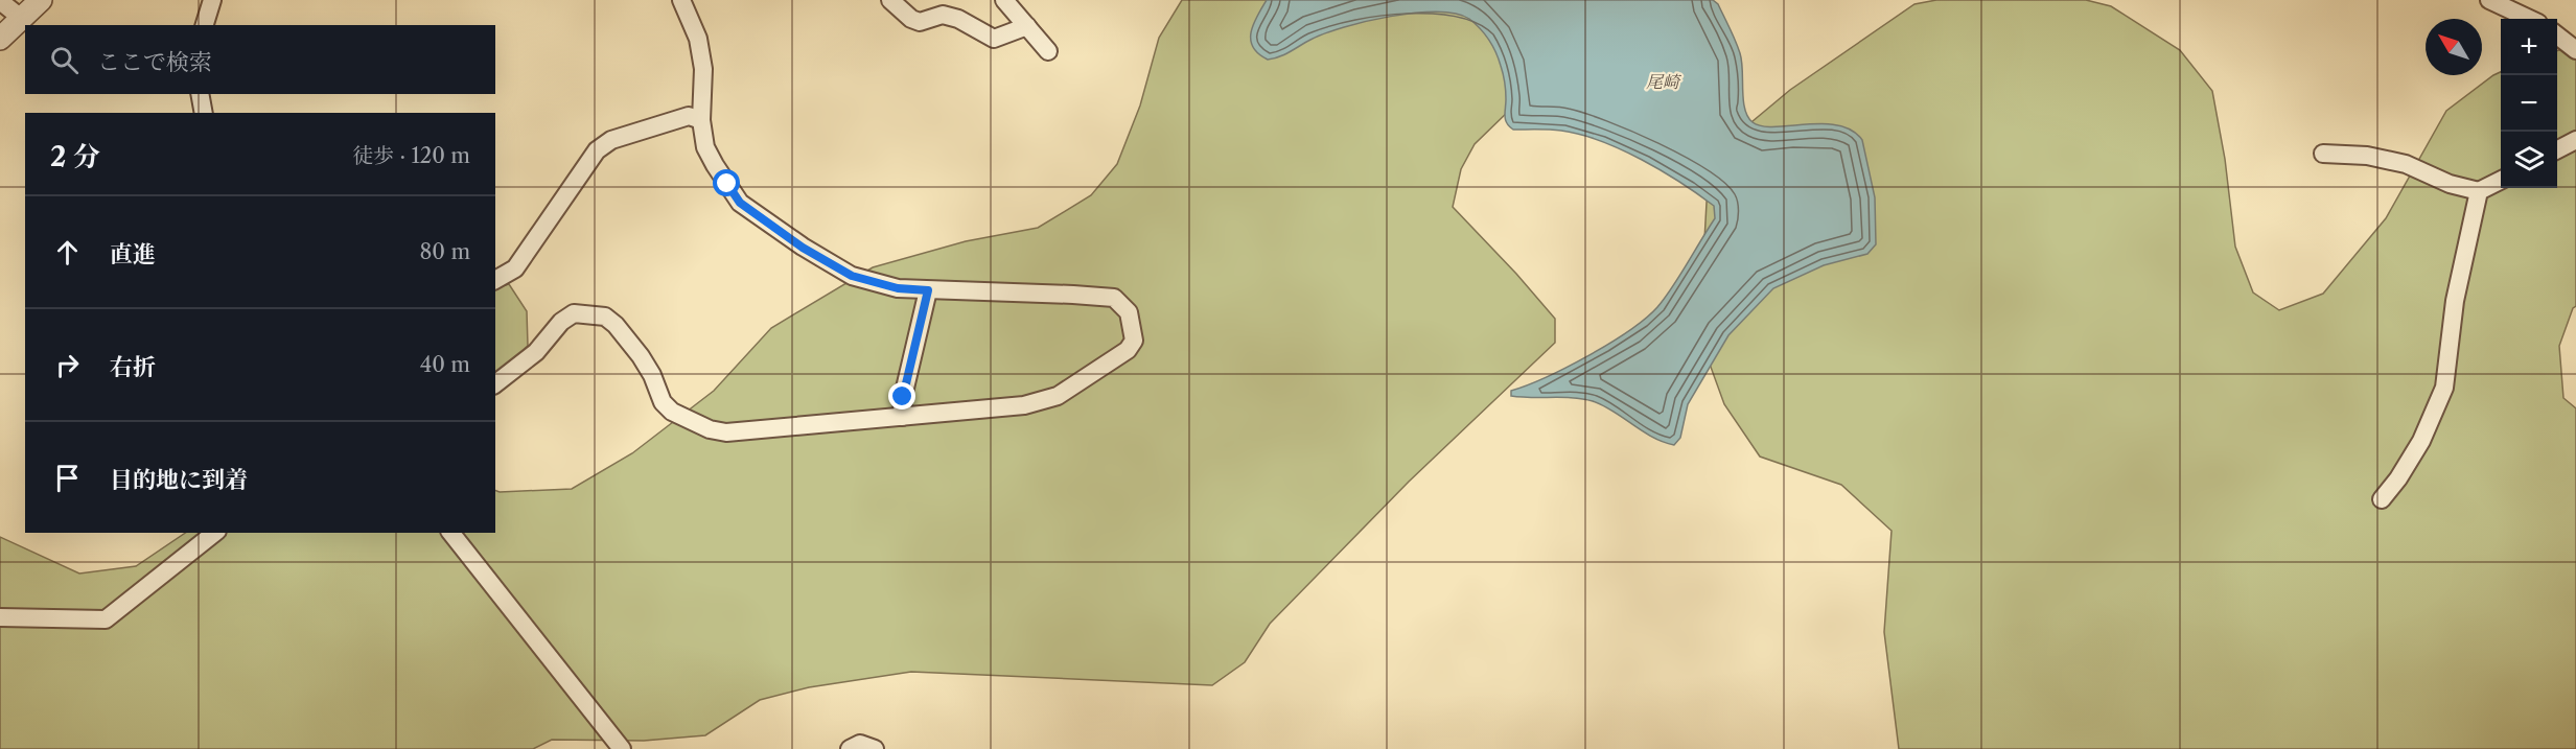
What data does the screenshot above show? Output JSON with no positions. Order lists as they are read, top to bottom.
{
  "water": ["尾崎"],
  "north": "top left",
  "page": {
    "map_buttons": ["+", "−"],
    "search": "ここで検索",
    "heading": ["2 分", "徒歩 · 120 m"],
    "list": [
      ["直進", "80 m"],
      ["右折", "40 m"],
      "目的地に到着"
    ]
  }
}
